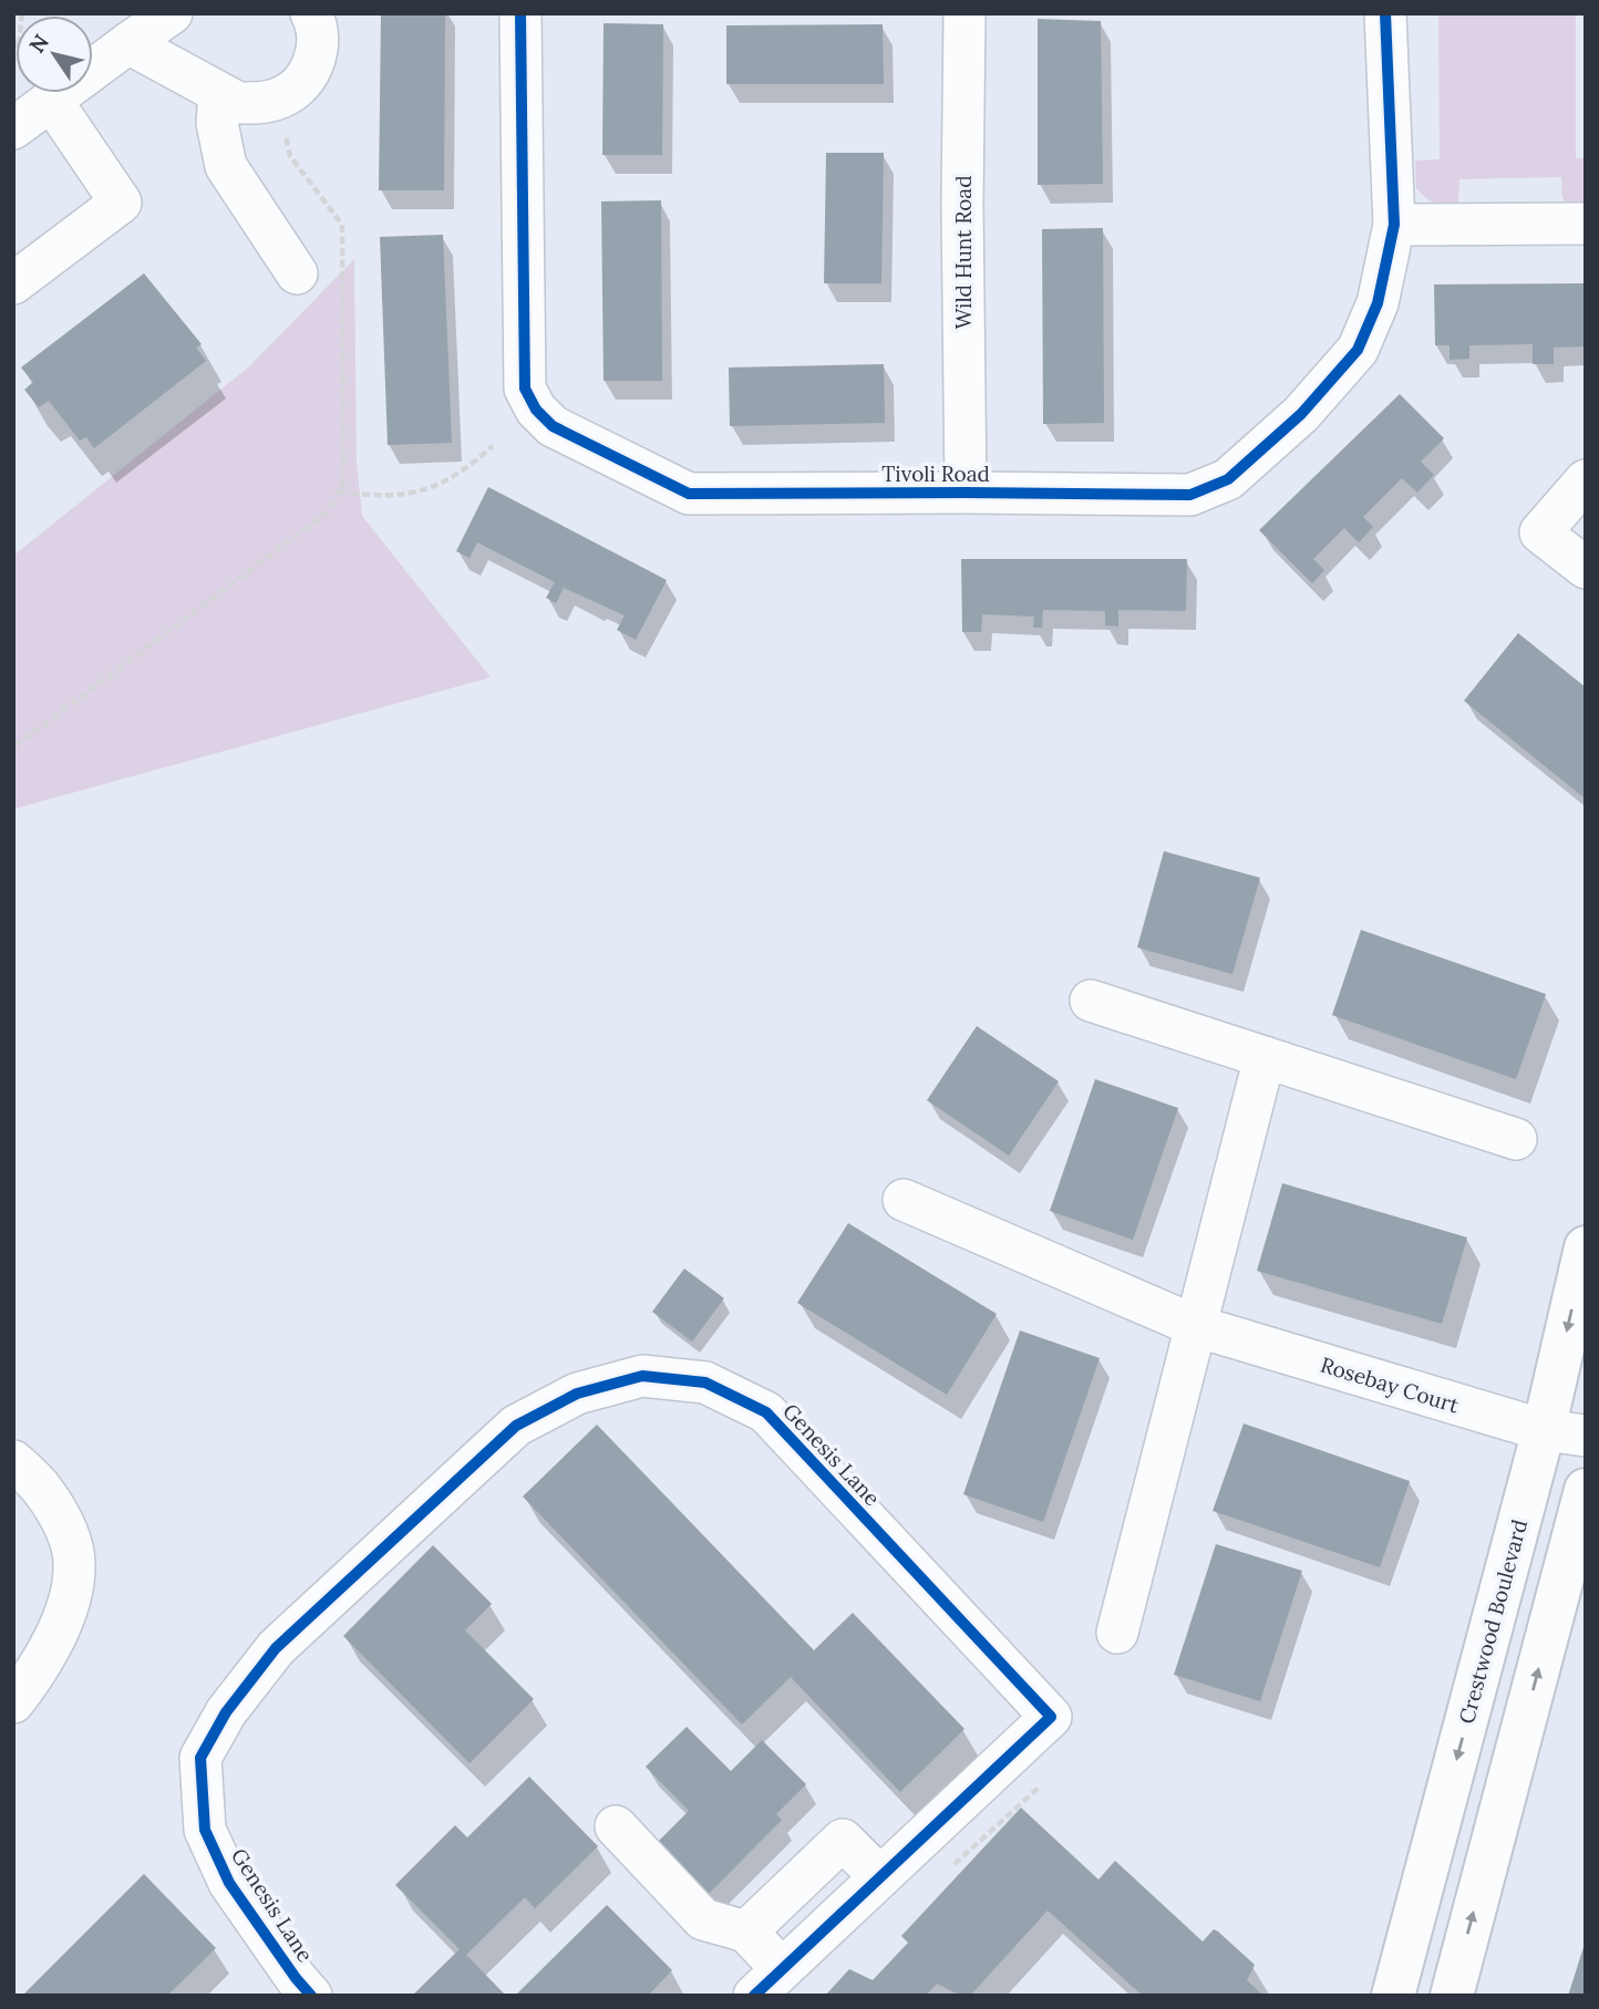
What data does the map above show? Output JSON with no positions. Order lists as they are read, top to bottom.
{
  "streets": {
    "main road": ["Crestwood Boulevard"],
    "street": [
      "Wild Hunt Road",
      "Tivoli Road",
      "Rosebay Court",
      "Genesis Lane"
    ]
  },
  "crossings": [
    ["Wild Hunt Road", "Tivoli Road"],
    ["Rosebay Court", "Crestwood Boulevard"]
  ],
  "north": "top left"
}
